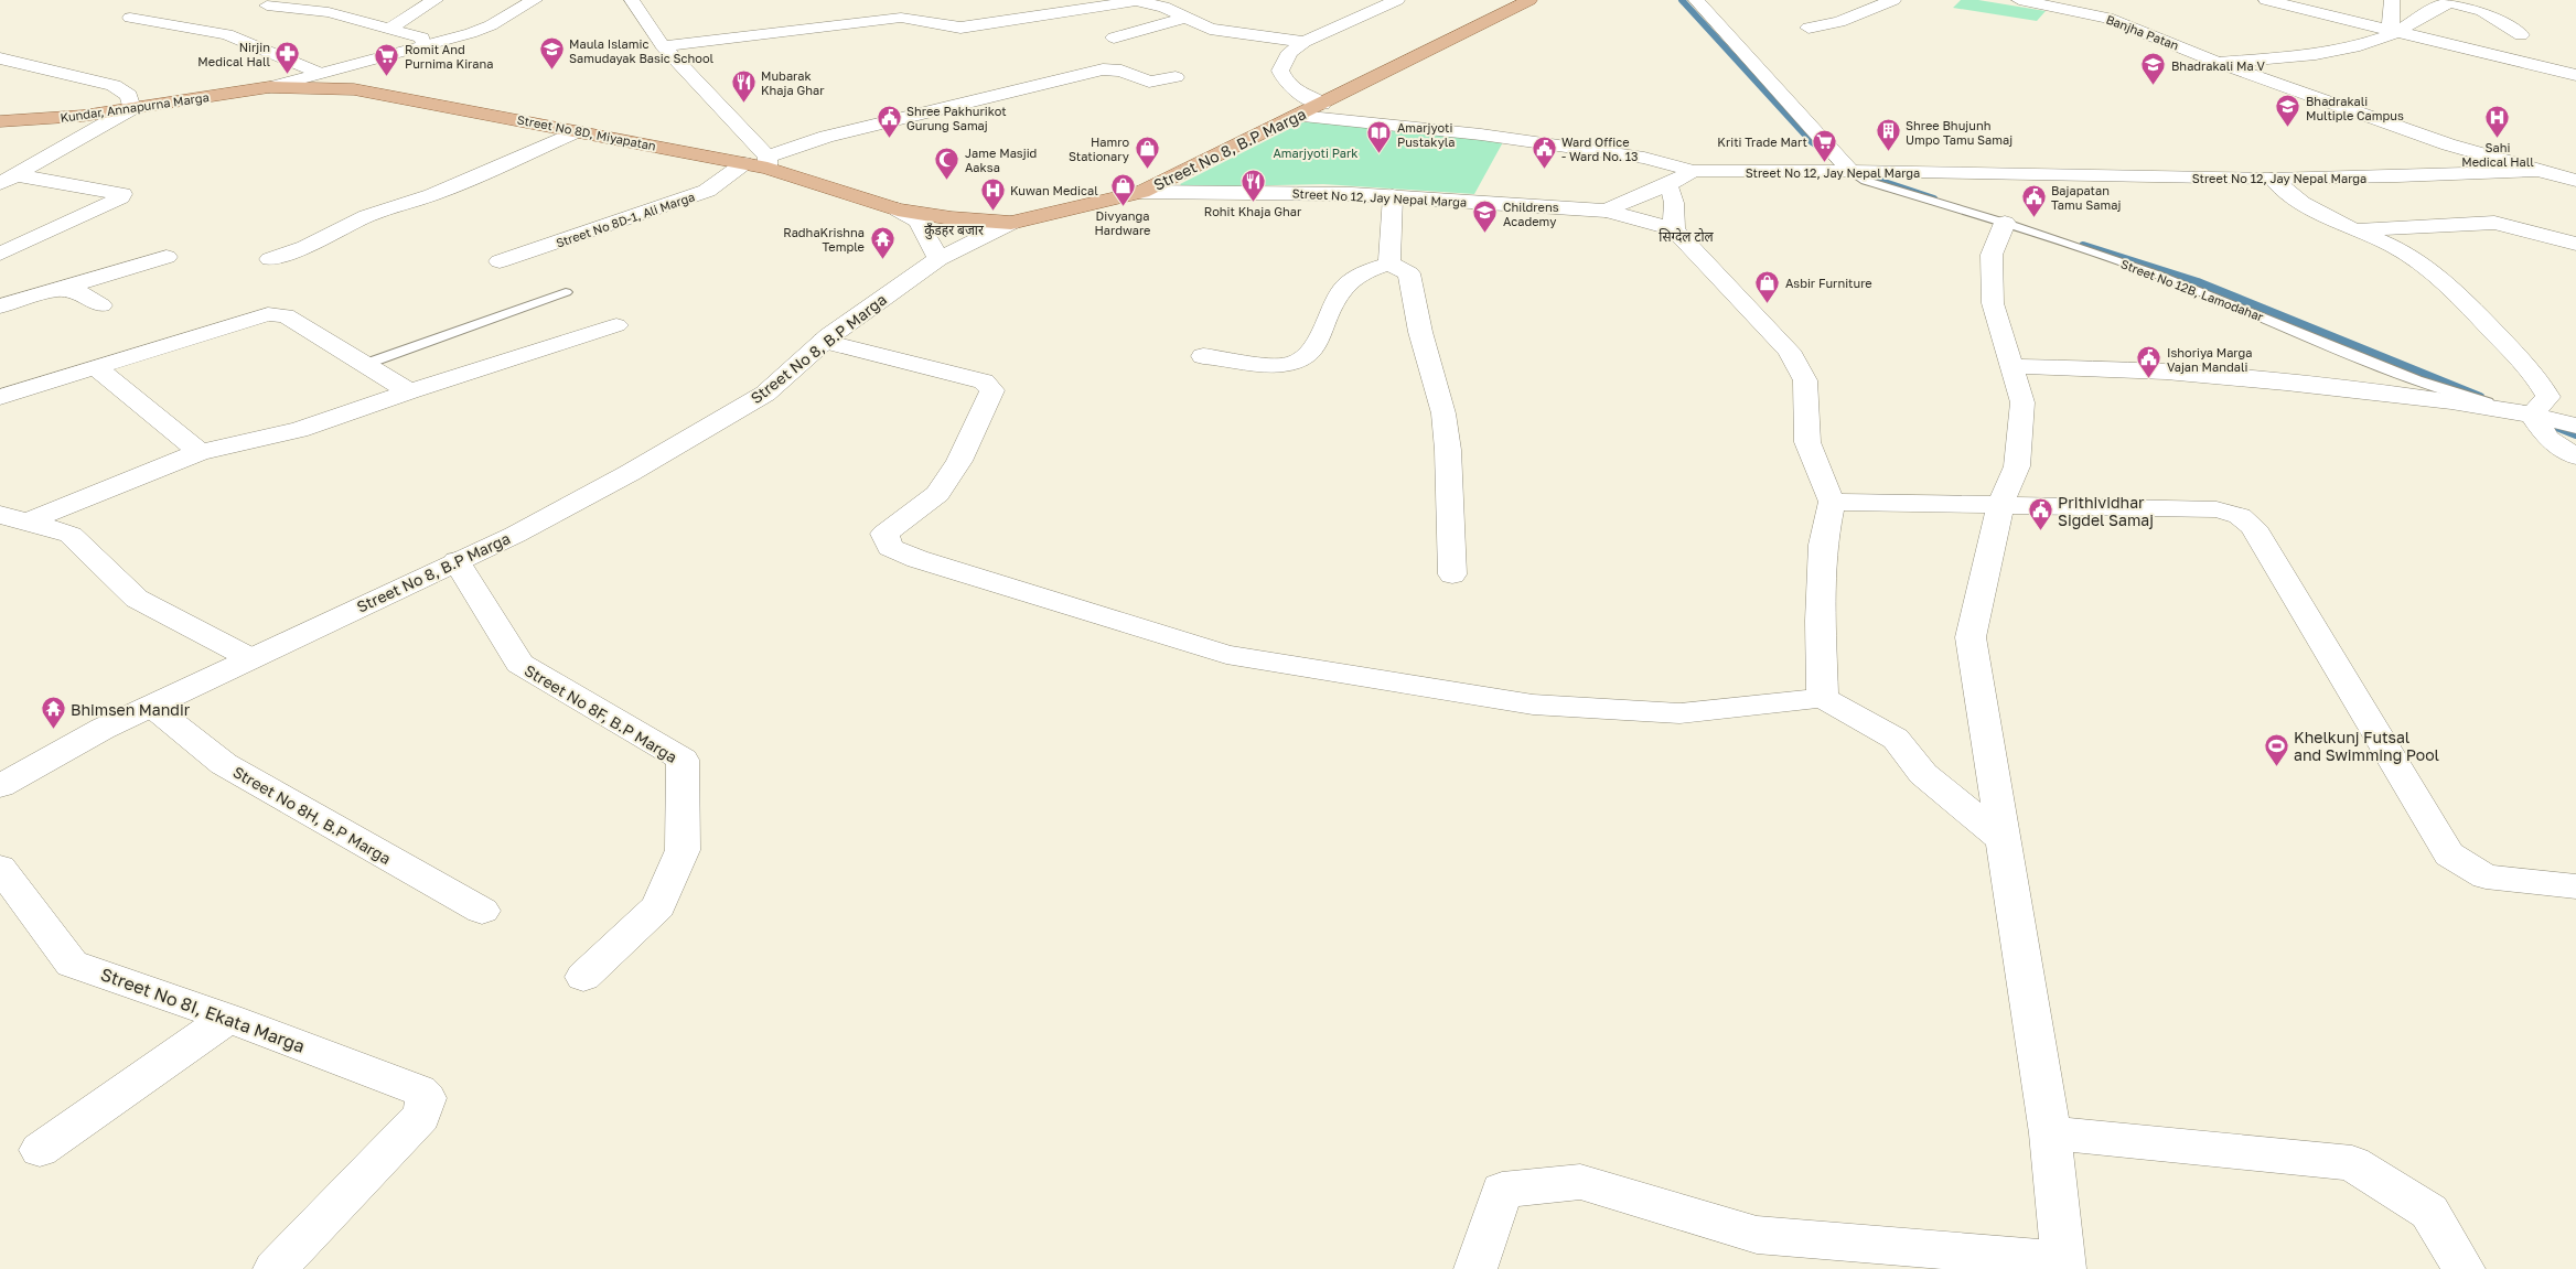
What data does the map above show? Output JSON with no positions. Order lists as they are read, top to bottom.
{
  "streets": {
    "main road": ["Kundar, Annapurna Marga", "Street No 8D, Miyapatan", "Street No 8, B.P Marga"],
    "street": [
      "Banjha Patan",
      "Street No 12, Jay Nepal Marga",
      "Street No 8D-1, Ali Marga",
      "Street No 8F, B.P Marga",
      "Street No 8H, B.P Marga",
      "Street No 8I, Ekata Marga"
    ],
    "lane": ["Street No 12B, Lamodahar"]
  },
  "crossings": [
    ["Banjha Patan", "Street No 12, Jay Nepal Marga"],
    ["Kundar, Annapurna Marga", "Street No 8D, Miyapatan"],
    ["Street No 8D, Miyapatan", "Street No 8, B.P Marga"],
    ["Street No 8D, Miyapatan", "Street No 8D-1, Ali Marga"],
    ["Street No 8, B.P Marga", "Street No 12, Jay Nepal Marga"],
    ["Street No 8, B.P Marga", "Street No 8F, B.P Marga"],
    ["Street No 8, B.P Marga", "Street No 8H, B.P Marga"],
    ["Street No 12, Jay Nepal Marga", "Street No 12B, Lamodahar"]
  ],
  "districts": ["कुँडहर बजार", "सिग्देल टोल"],
  "parks": ["Amarjyoti Park"],
  "places": {
    "school or university": [
      "Maula Islamic Samudayak Basic School",
      "Bhadrakali Ma V",
      "Bhadrakali Multiple Campus",
      "Childrens Academy"
    ],
    "pharmacy": ["Nirjin Medical Hall"],
    "supermarket": ["Romit And Purnima Kirana", "Kriti Trade Mart"],
    "restaurant": ["Mubarak Khaja Ghar", "Rohit Khaja Ghar"],
    "public building": [
      "Shree Pakhurikot Gurung Samaj",
      "Ward Office - Ward No. 13",
      "Bajapatan Tamu Samaj",
      "Ishoriya Marga Vajan Mandali",
      "Prithividhar Sigdel Samaj"
    ],
    "hospital": ["Sahi Medical Hall", "Kuwan Medical"],
    "building": ["Shree Bhujunh Umpo Tamu Samaj"],
    "library": ["Amarjyoti Pustakyla"],
    "shop": ["Hamro Stationary", "Divyanga Hardware", "Asbir Furniture"],
    "mosque": ["Jame Masjid Aaksa"],
    "temple": ["RadhaKrishna Temple", "Bhimsen Mandir"],
    "sports": ["Khelkunj Futsal and Swimming Pool"]
  }
}
